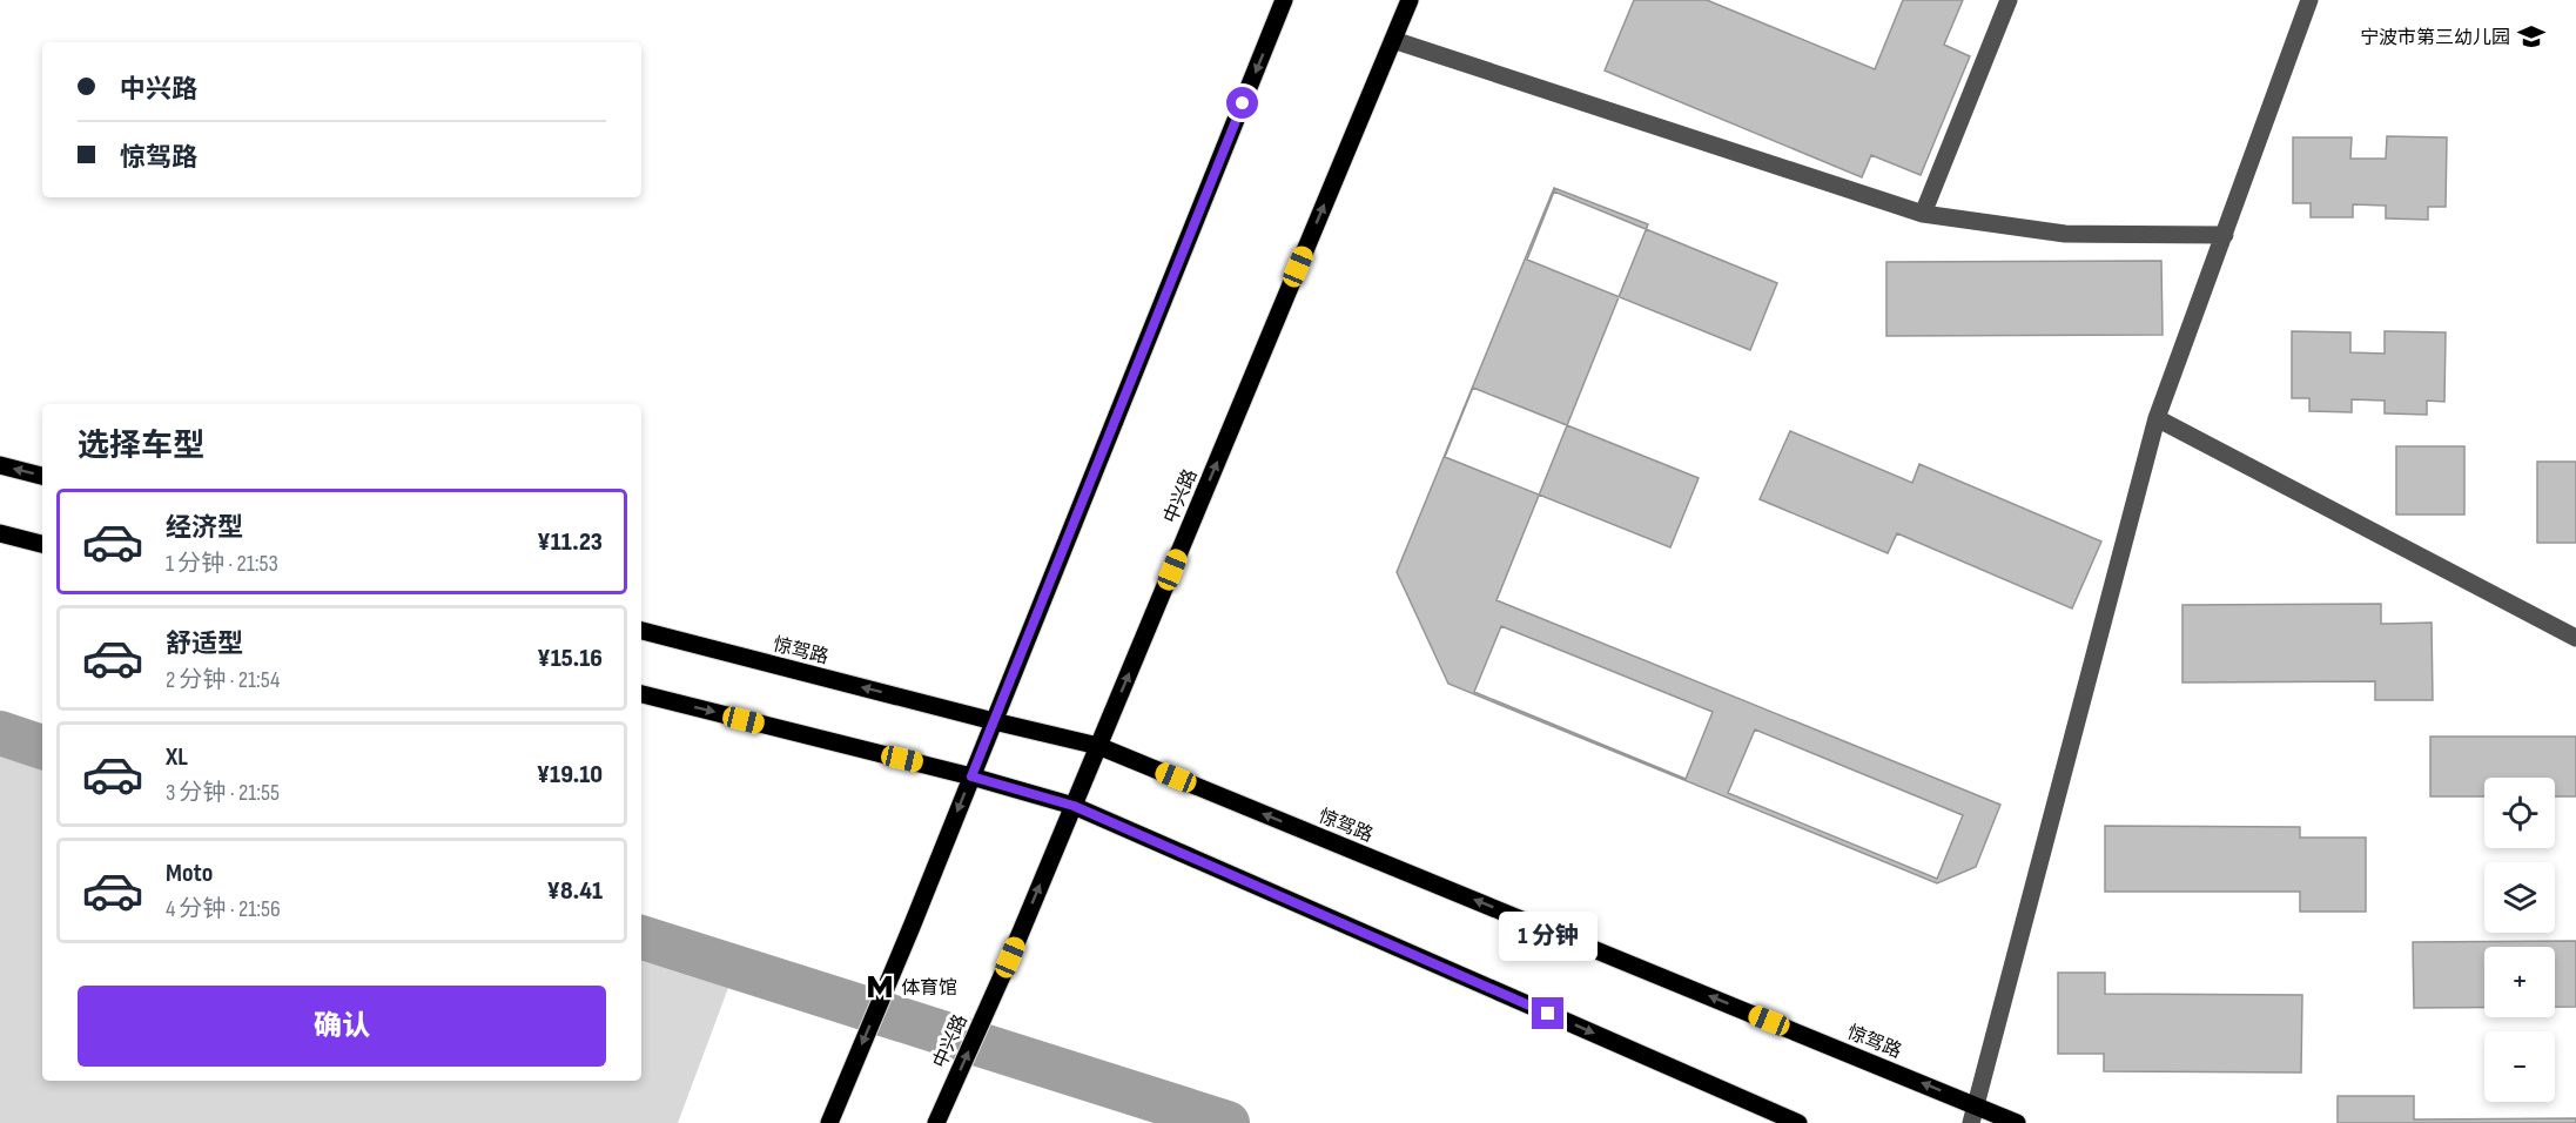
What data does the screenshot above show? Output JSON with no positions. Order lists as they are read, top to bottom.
{
  "streets": {
    "main road": ["中兴路", "惊驾路"]
  },
  "crossings": [
    ["中兴路", "惊驾路"]
  ],
  "places": {
    "school or university": ["宁波市第三幼儿园"],
    "metro station": ["体育馆"]
  },
  "page": {
    "banner": ["中兴路", "惊驾路"],
    "heading": "选择车型",
    "list": [
      {
        "name": "经济型",
        "note": "1 分钟 · 21:53",
        "value": "¥11.23"
      },
      {
        "name": "舒适型",
        "note": "2 分钟 · 21:54",
        "value": "¥15.16"
      },
      {
        "name": "XL",
        "note": "3 分钟 · 21:55",
        "value": "¥19.10"
      },
      {
        "name": "Moto",
        "note": "4 分钟 · 21:56",
        "value": "¥8.41"
      }
    ],
    "map_buttons": ["+", "−"],
    "bubble": "1 分钟",
    "buttons": "确认"
  }
}
